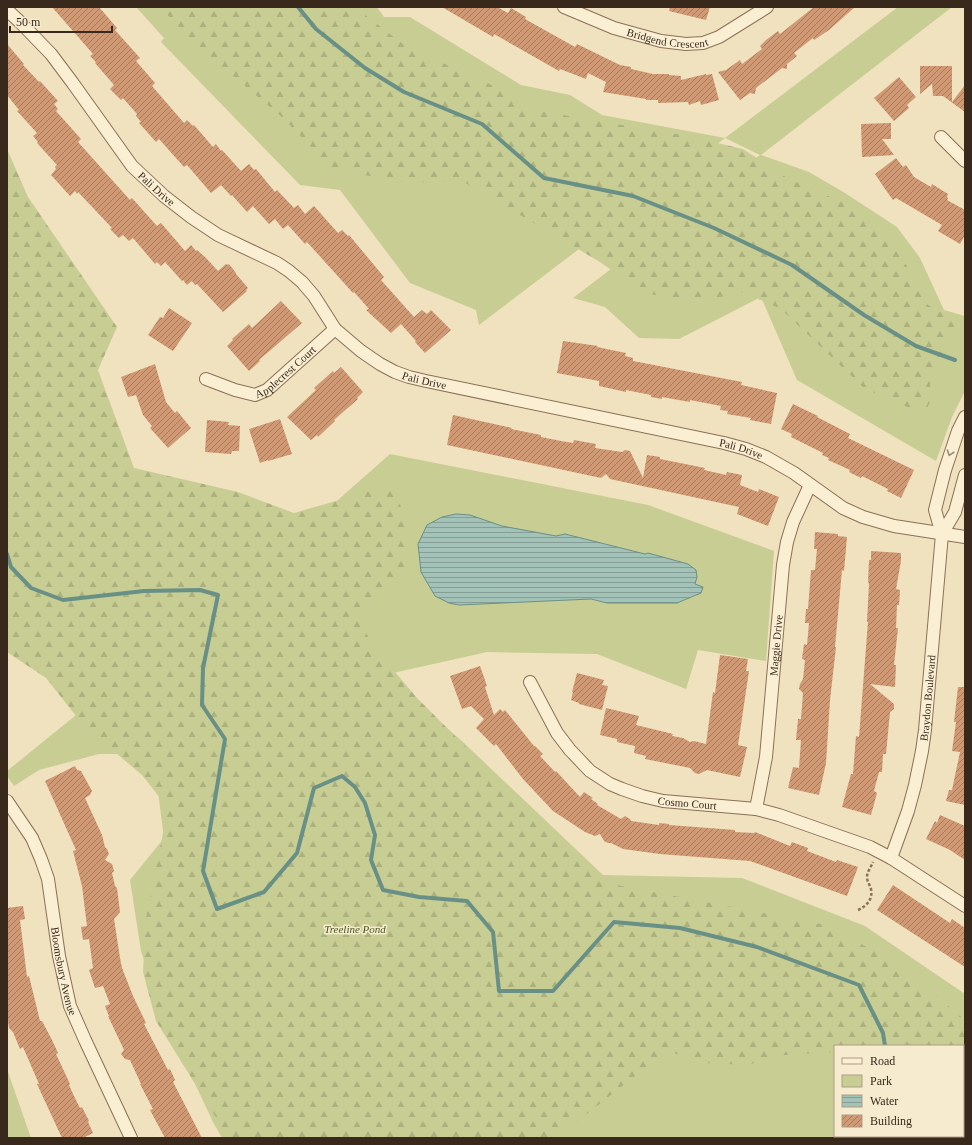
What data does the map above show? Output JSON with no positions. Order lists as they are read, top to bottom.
{
  "streets": {
    "street": [
      "Bridgend Crescent",
      "Pali Drive",
      "Applecrest Court",
      "Maggie Drive",
      "Braydon Boulevard",
      "Cosmo Court",
      "Bloomsbury Avenue"
    ]
  },
  "crossings": [
    ["Pali Drive", "Applecrest Court"],
    ["Pali Drive", "Maggie Drive"],
    ["Pali Drive", "Braydon Boulevard"],
    ["Maggie Drive", "Cosmo Court"],
    ["Braydon Boulevard", "Cosmo Court"]
  ],
  "parks": ["Treeline Pond"],
  "legend": [
    "Road",
    "Park",
    "Water",
    "Building"
  ],
  "scale_bar": "50 m"
}
